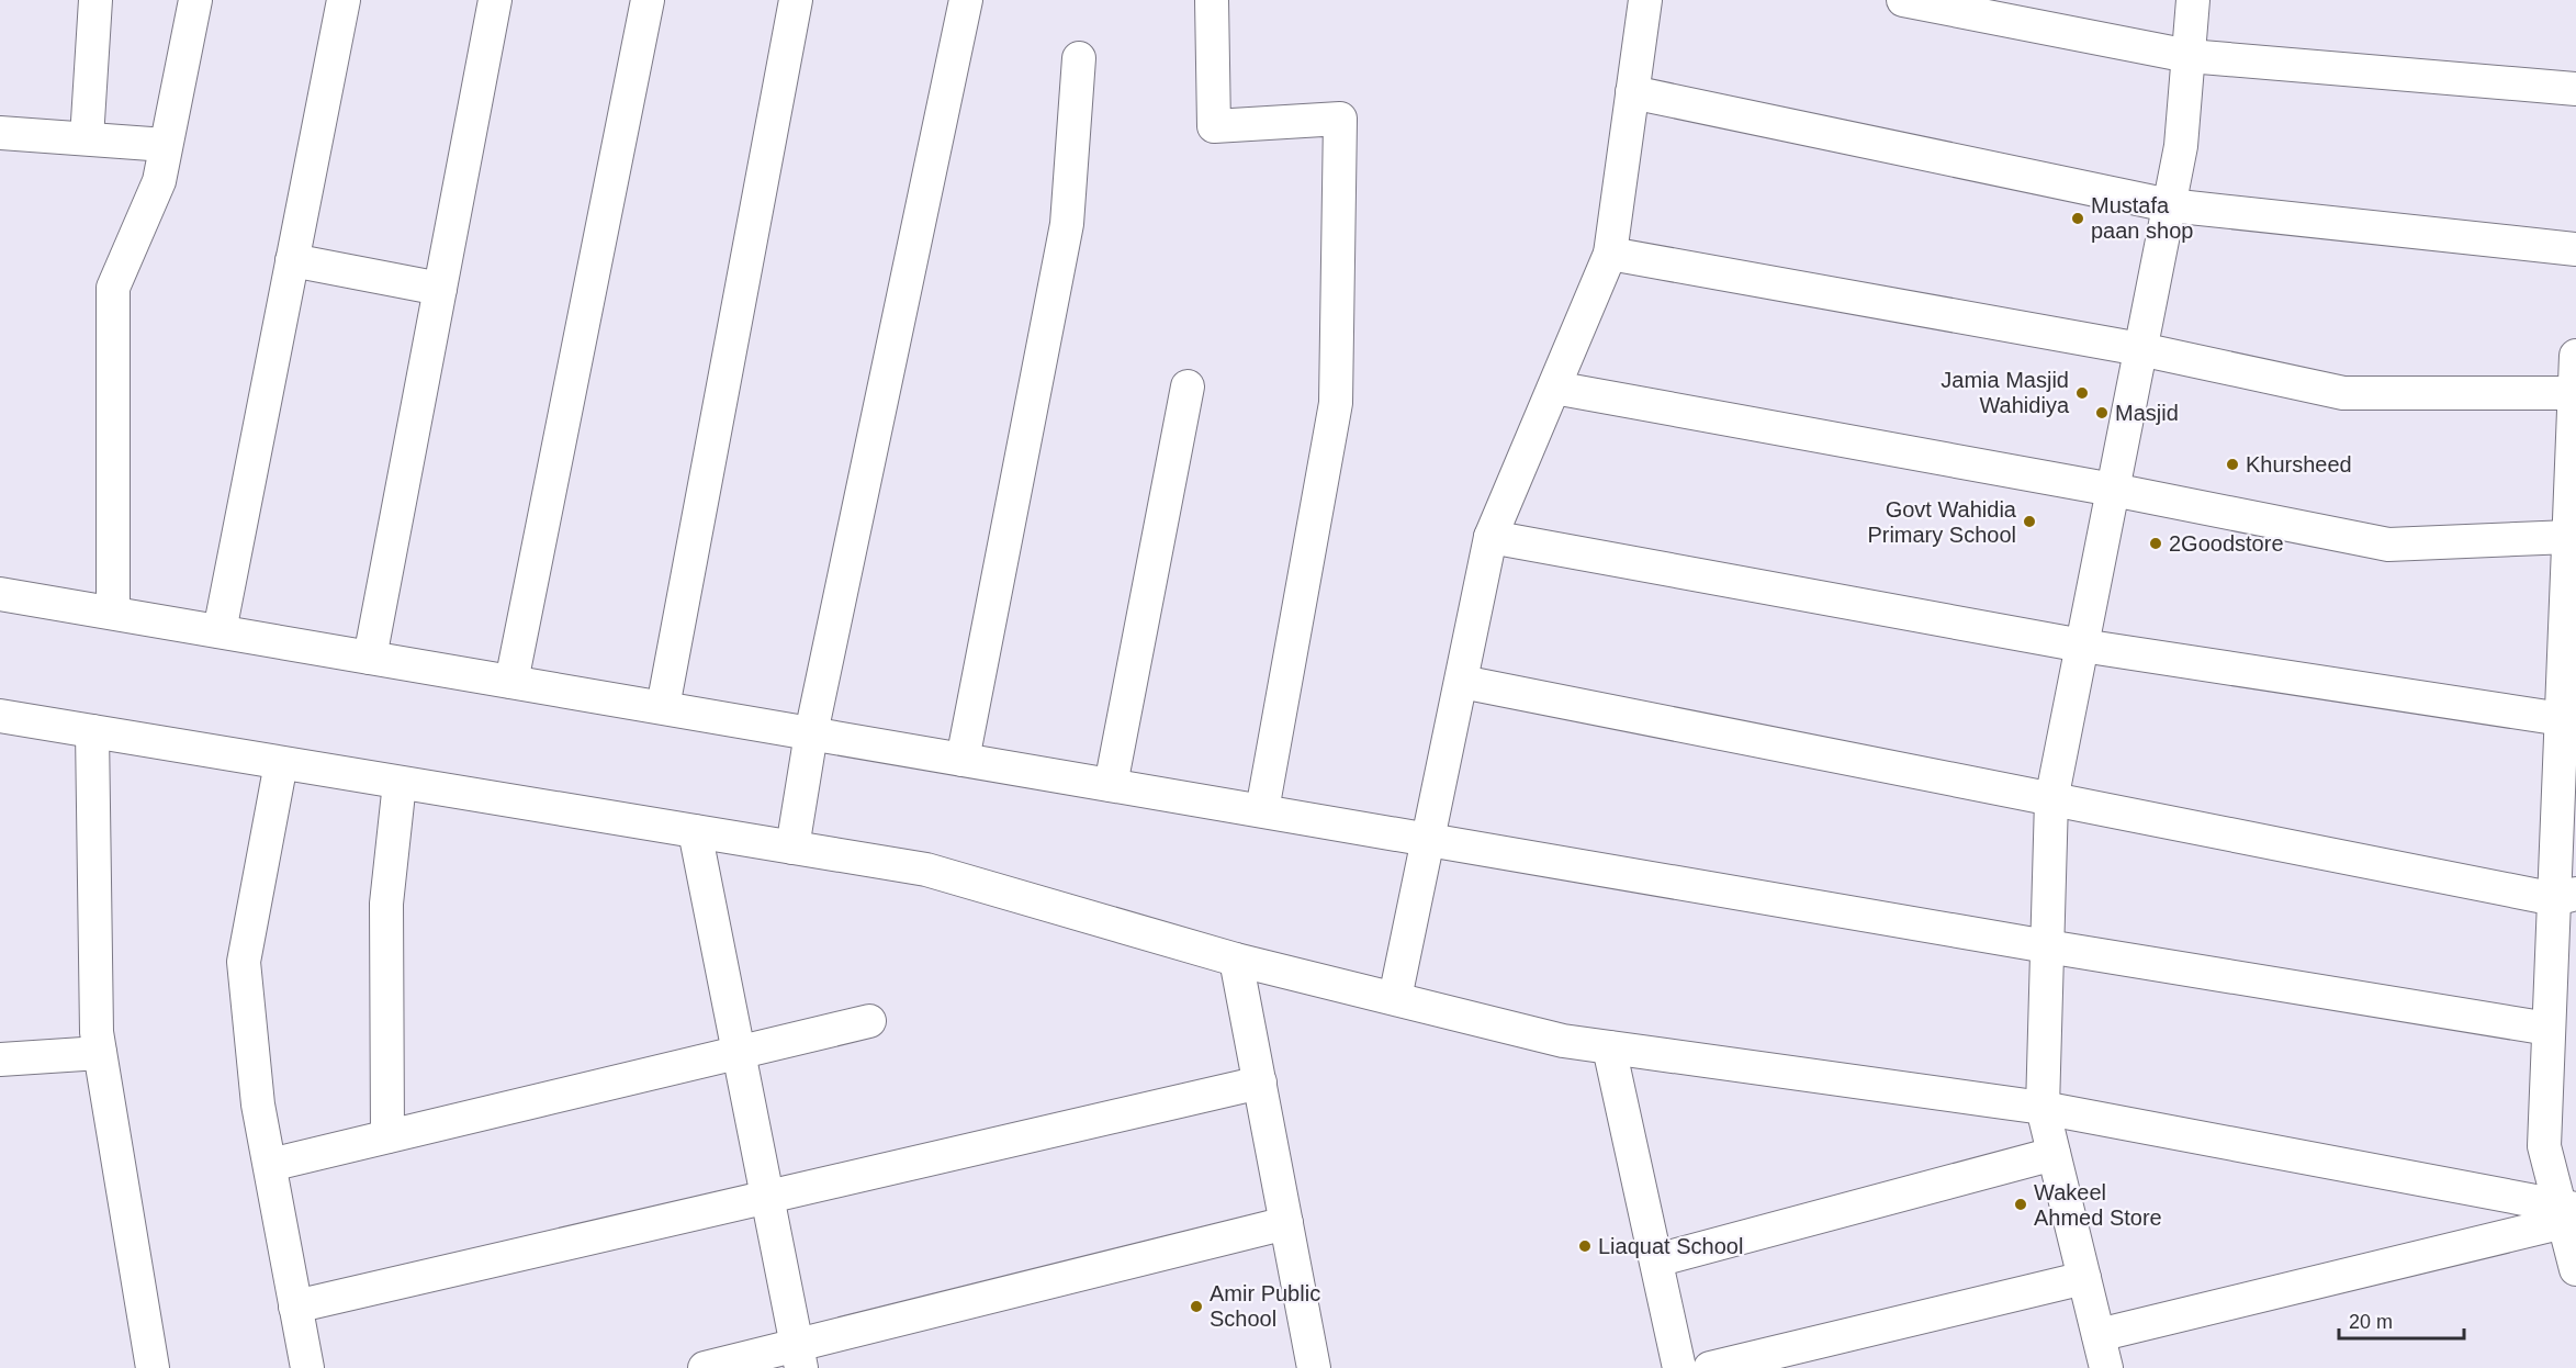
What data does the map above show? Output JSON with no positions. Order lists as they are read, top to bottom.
{
  "places": [
    "Mustafa paan shop",
    "Jamia Masjid Wahidiya",
    "Masjid",
    "Khursheed",
    "Govt Wahidia Primary School",
    "2Goodstore",
    "Wakeel Ahmed Store",
    "Liaquat School",
    "Amir Public School"
  ],
  "scale_bar": "20 m"
}
